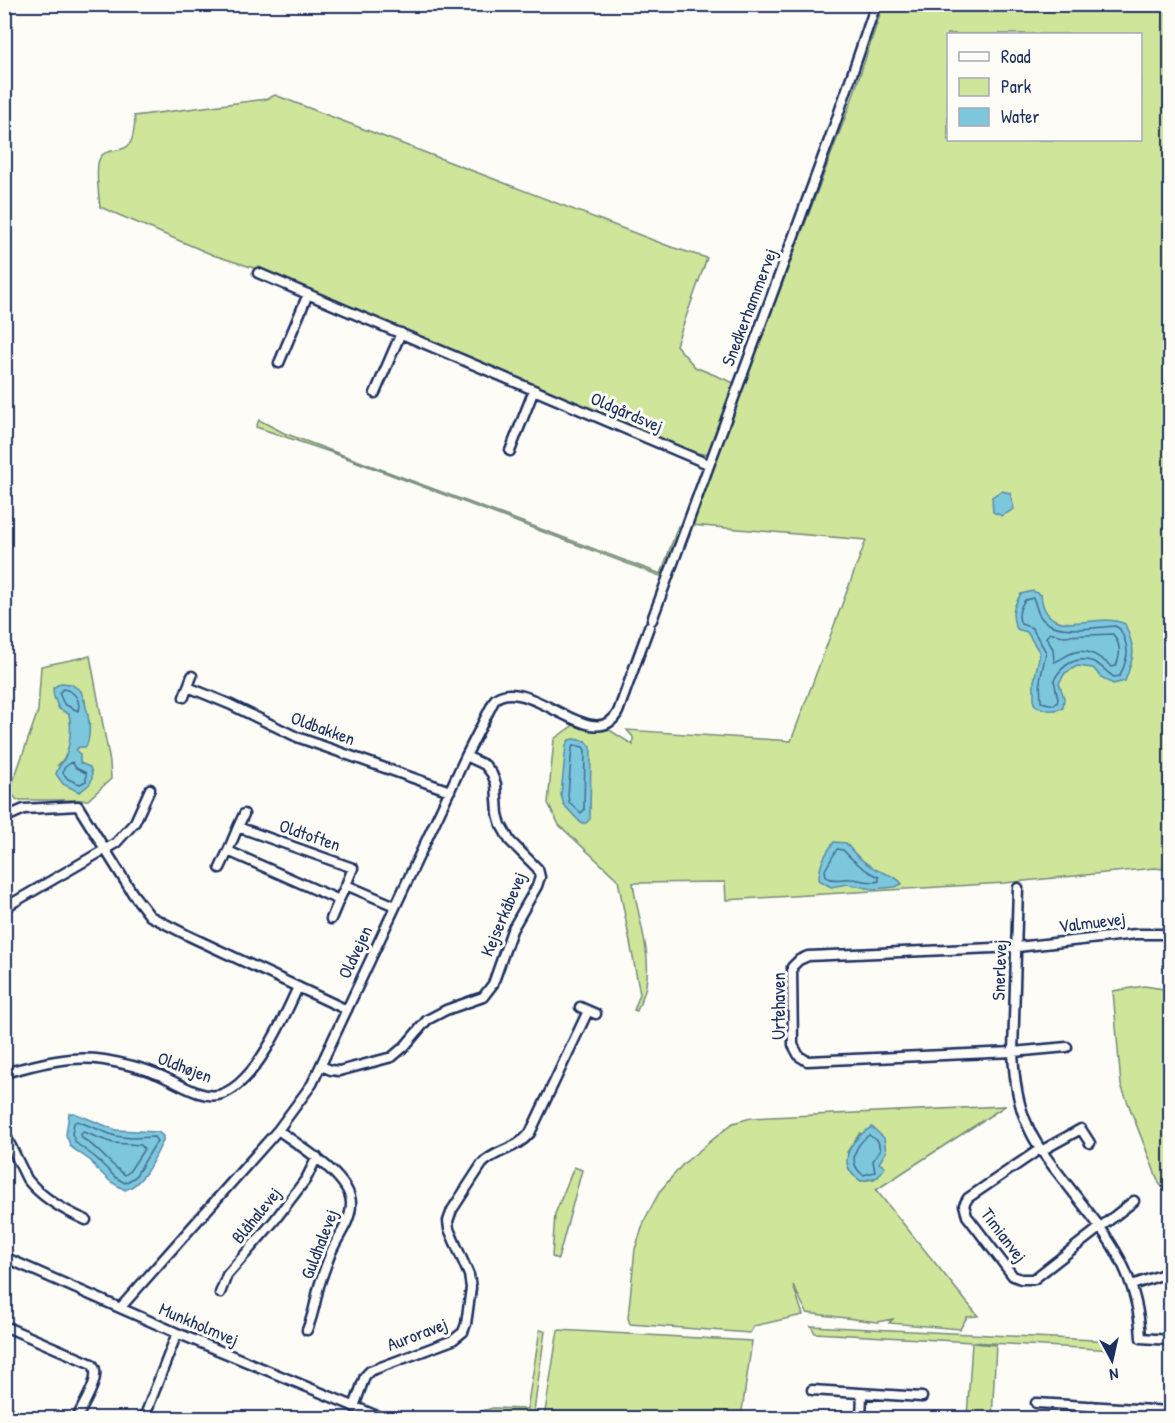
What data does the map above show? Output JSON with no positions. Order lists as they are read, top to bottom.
{
  "streets": {
    "street": [
      "Snedkerhammervej",
      "Oldgårdsvej",
      "Oldbakken",
      "Oldtoften",
      "Kejserkåbevej",
      "Valmuevej",
      "Oldvejen",
      "Snerlevej",
      "Urtehaven",
      "Oldhøjen",
      "Blåhalevej",
      "Timianvej",
      "Guldhalevej",
      "Munkholmvej",
      "Auroravej"
    ]
  },
  "crossings": [
    ["Snedkerhammervej", "Oldgårdsvej"],
    ["Snedkerhammervej", "Oldvejen"],
    ["Oldbakken", "Oldvejen"],
    ["Kejserkåbevej", "Oldvejen"],
    ["Valmuevej", "Snerlevej"],
    ["Valmuevej", "Urtehaven"],
    ["Oldvejen", "Guldhalevej"],
    ["Oldvejen", "Munkholmvej"],
    ["Snerlevej", "Urtehaven"],
    ["Snerlevej", "Timianvej"],
    ["Blåhalevej", "Guldhalevej"],
    ["Munkholmvej", "Auroravej"]
  ],
  "legend": ["Road", "Park", "Water"],
  "north": "bottom"
}
